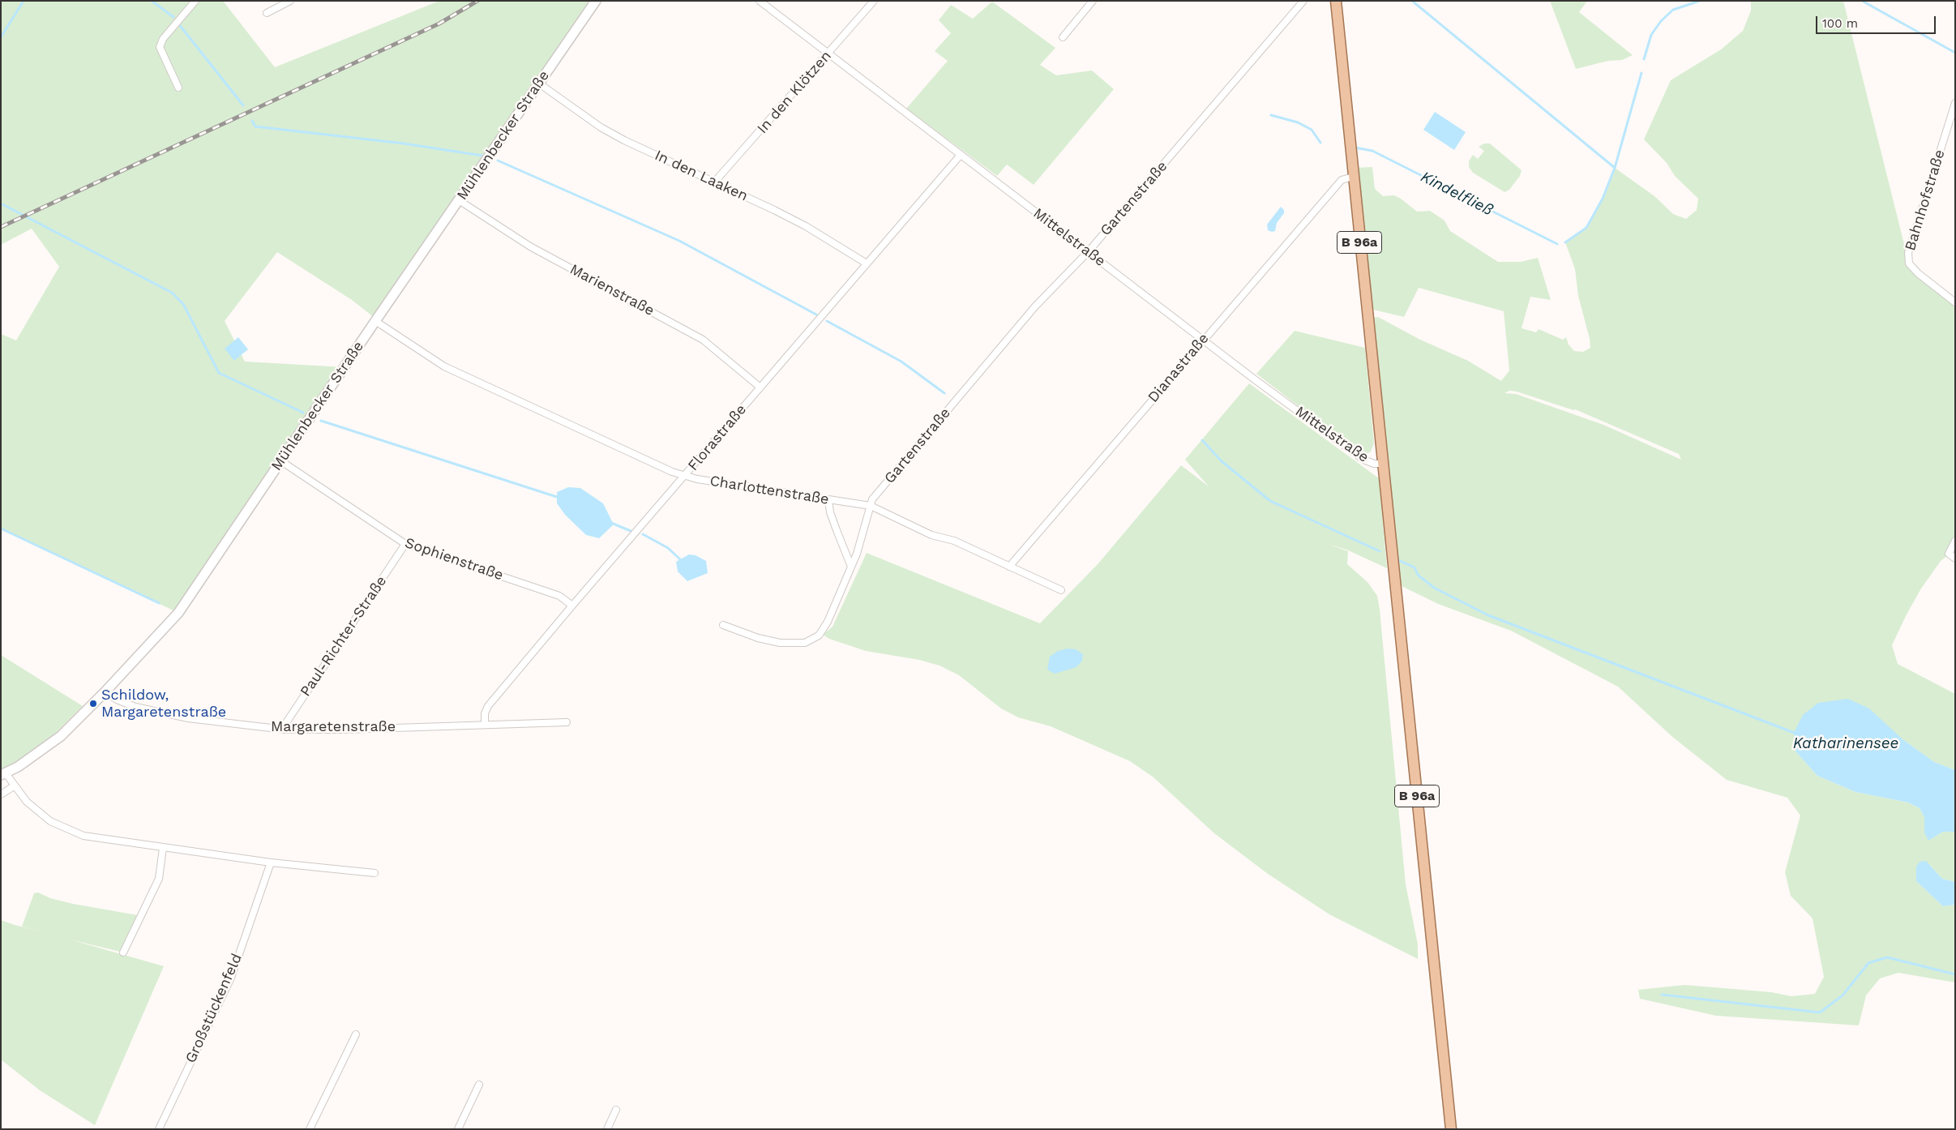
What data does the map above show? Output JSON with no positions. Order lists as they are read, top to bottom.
{
  "streets": {
    "main road": ["Mühlenbecker Straße", "B 96a"],
    "street": [
      "In den Klötzen",
      "In den Laaken",
      "Gartenstraße",
      "Bahnhofstraße",
      "Mittelstraße",
      "Marienstraße",
      "Dianastraße",
      "Florastraße",
      "Charlottenstraße",
      "Sophienstraße",
      "Paul-Richter-Straße",
      "Margaretenstraße",
      "Großstückenfeld"
    ]
  },
  "crossings": [
    ["In den Klötzen", "In den Laaken"],
    ["In den Klötzen", "Mittelstraße"],
    ["Mühlenbecker Straße", "In den Laaken"],
    ["Mühlenbecker Straße", "Marienstraße"],
    ["Mühlenbecker Straße", "Charlottenstraße"],
    ["Mühlenbecker Straße", "Sophienstraße"],
    ["Mühlenbecker Straße", "Margaretenstraße"],
    ["In den Laaken", "Florastraße"],
    ["Gartenstraße", "Mittelstraße"],
    ["Gartenstraße", "Charlottenstraße"],
    ["Mittelstraße", "B 96a"],
    ["Mittelstraße", "Dianastraße"],
    ["Mittelstraße", "Florastraße"],
    ["B 96a", "Dianastraße"],
    ["Marienstraße", "Florastraße"],
    ["Dianastraße", "Charlottenstraße"],
    ["Florastraße", "Charlottenstraße"],
    ["Florastraße", "Sophienstraße"],
    ["Florastraße", "Margaretenstraße"],
    ["Sophienstraße", "Paul-Richter-Straße"],
    ["Paul-Richter-Straße", "Margaretenstraße"]
  ],
  "water": ["Kindelfließ", "Katharinensee"],
  "places": ["Schildow, Margaretenstraße"],
  "scale_bar": "100 m"
}
